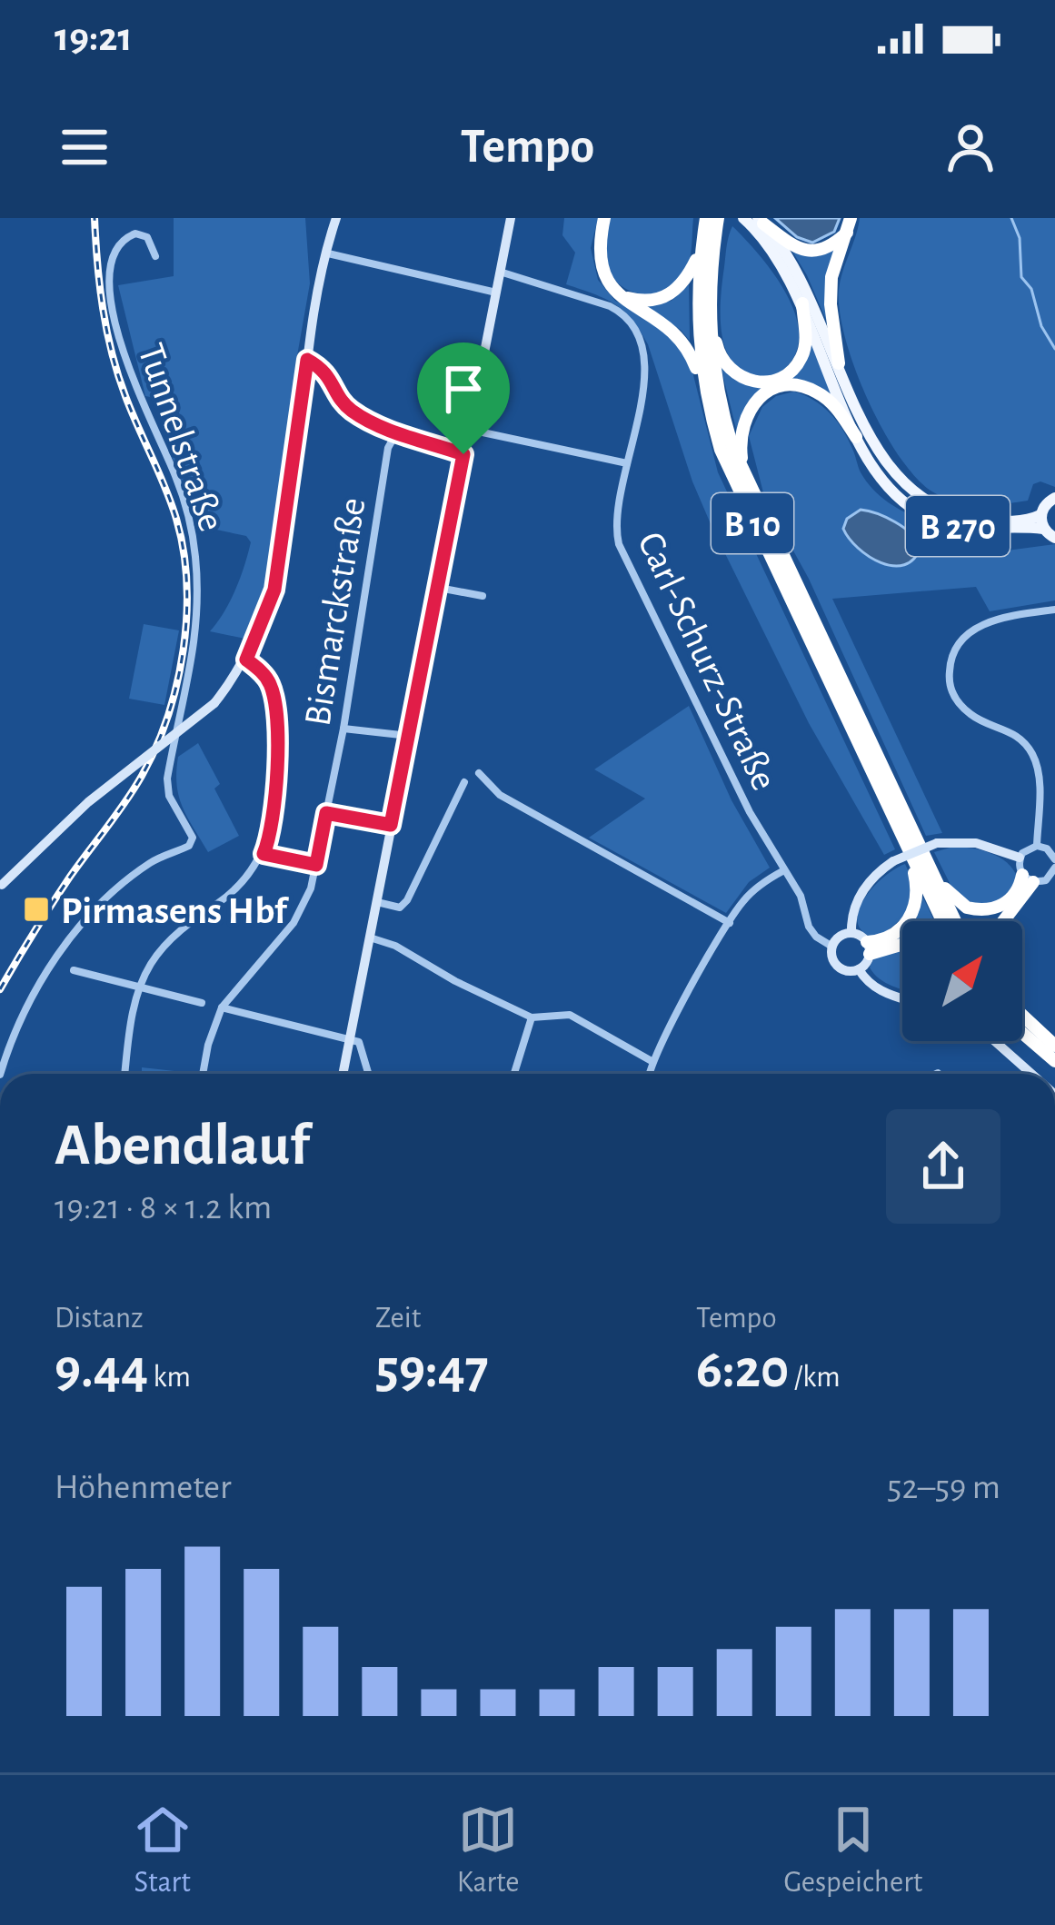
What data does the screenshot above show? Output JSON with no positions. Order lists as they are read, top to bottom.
{
  "streets": {
    "highway": ["B 10"],
    "main road": ["B 270"],
    "street": ["Tunnelstraße", "Bismarckstraße", "Carl-Schurz-Straße"]
  },
  "places": {
    "transit": ["Pirmasens Hbf"]
  },
  "north": "top right",
  "page": {
    "status": "19:21",
    "header": "Tempo",
    "heading": ["Abendlauf", "19:21 · 8 × 1.2 km"],
    "stats": [
      ["Distanz", "9.44 km"],
      ["Zeit", "59:47"],
      ["Tempo", "6:20 /km"]
    ],
    "chart": ["Höhenmeter", "52–59 m"],
    "tabs": ["Start", "Karte", "Gespeichert"]
  }
}
